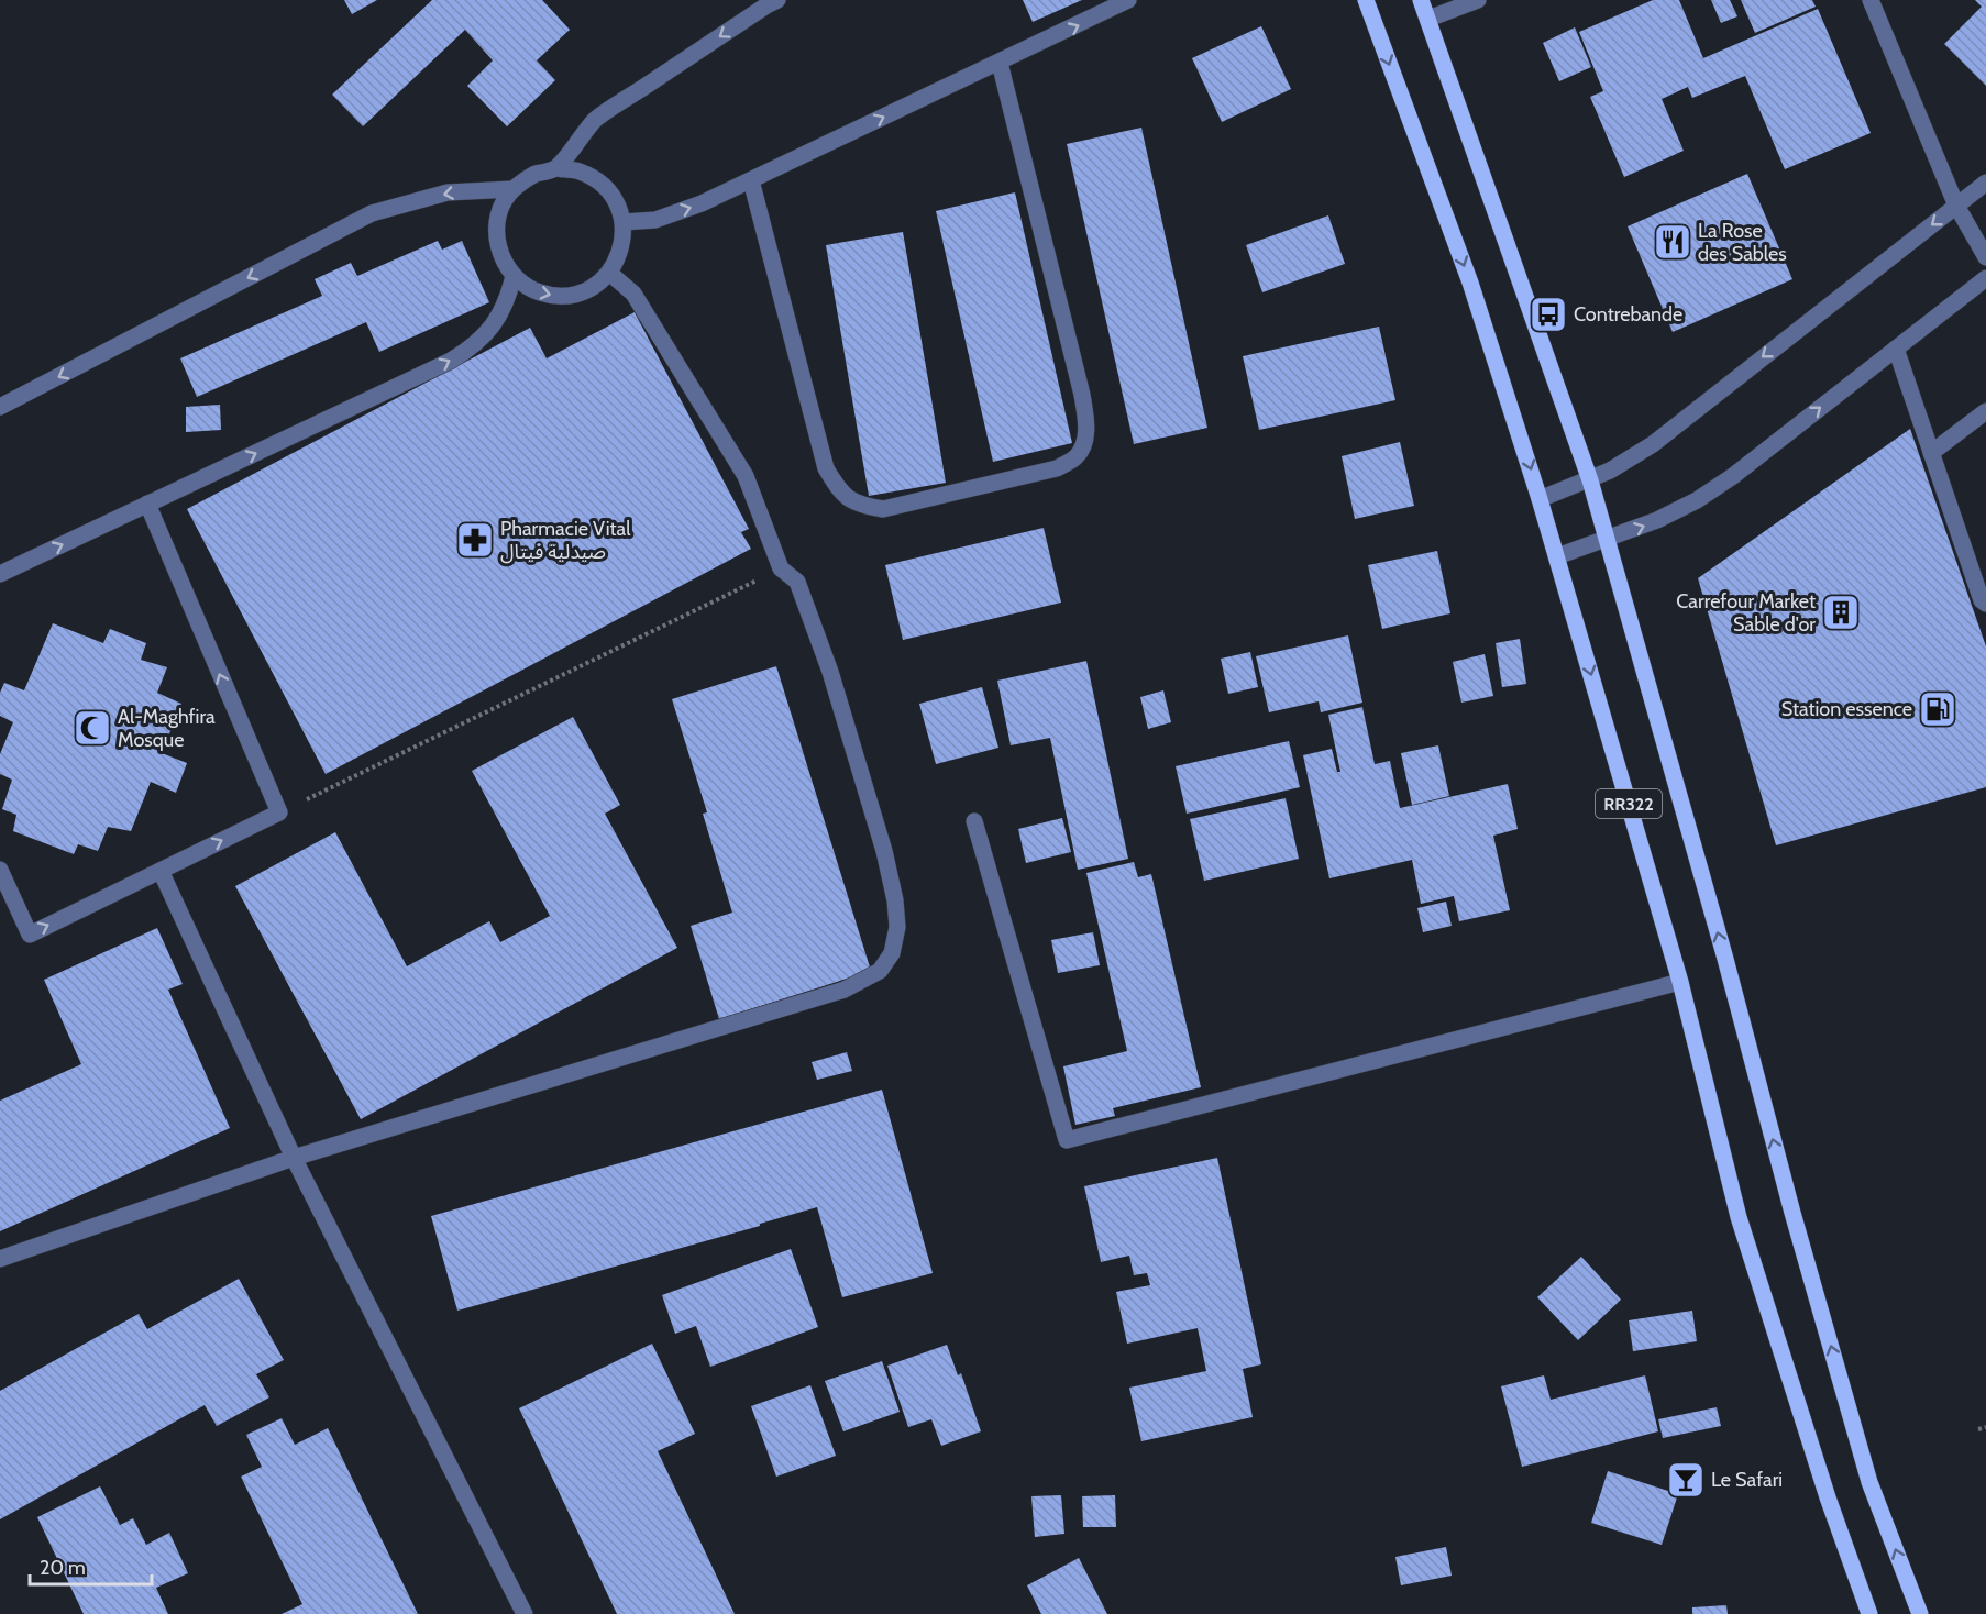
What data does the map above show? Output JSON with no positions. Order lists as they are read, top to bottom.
{
  "streets": {
    "main road": ["RR322"]
  },
  "places": {
    "restaurant": ["La Rose des Sables"],
    "bus stop": ["Contrebande"],
    "pharmacy": ["Pharmacie Vital صيدلية فيتال"],
    "building": ["Carrefour Market Sable d'or"],
    "fuel station": ["Station essence"],
    "mosque": ["Al-Maghfira Mosque"],
    "bar": ["Le Safari"]
  },
  "scale_bar": "20 m"
}
